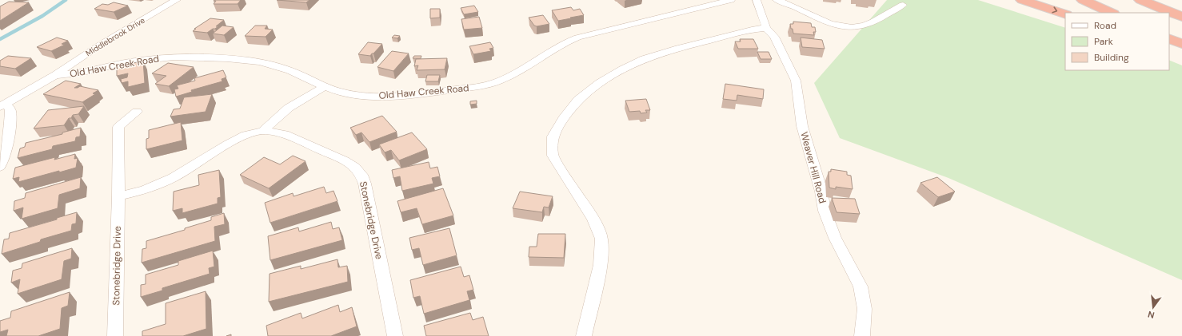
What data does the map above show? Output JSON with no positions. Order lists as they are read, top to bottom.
{
  "streets": {
    "street": [
      "Middlebrook Drive",
      "Old Haw Creek Road",
      "Weaver Hill Road",
      "Stonebridge Drive"
    ]
  },
  "crossings": [
    ["Middlebrook Drive", "Old Haw Creek Road"],
    ["Old Haw Creek Road", "Stonebridge Drive"]
  ],
  "legend": ["Road", "Park", "Building"],
  "north": "bottom"
}
